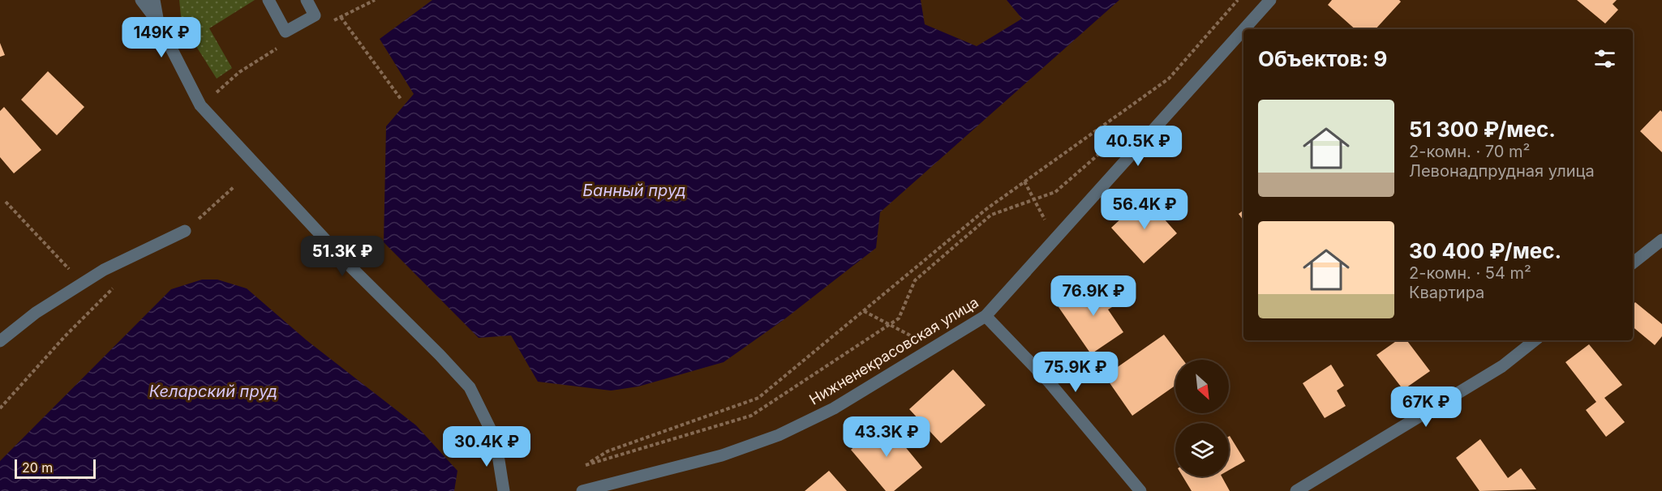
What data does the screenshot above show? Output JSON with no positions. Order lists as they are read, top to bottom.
{
  "streets": {
    "street": ["Нижненекрасовская улица"]
  },
  "water": ["Банный пруд", "Келарский пруд"],
  "scale_bar": "20 m",
  "north": "bottom right",
  "page": {
    "price": [
      "149K ₽",
      "40.5K ₽",
      "56.4K ₽",
      "51.3K ₽",
      "76.9K ₽",
      "75.9K ₽",
      "67K ₽",
      "43.3K ₽",
      "30.4K ₽"
    ],
    "heading": "Объектов: 9",
    "list": [
      {
        "name": "51 300 ₽/мес.",
        "note": "2-комн. · 70 m² · Левонадпрудная улица"
      },
      {
        "name": "30 400 ₽/мес.",
        "note": "2-комн. · 54 m² · Квартира"
      }
    ],
    "scale": "20 m"
  }
}
